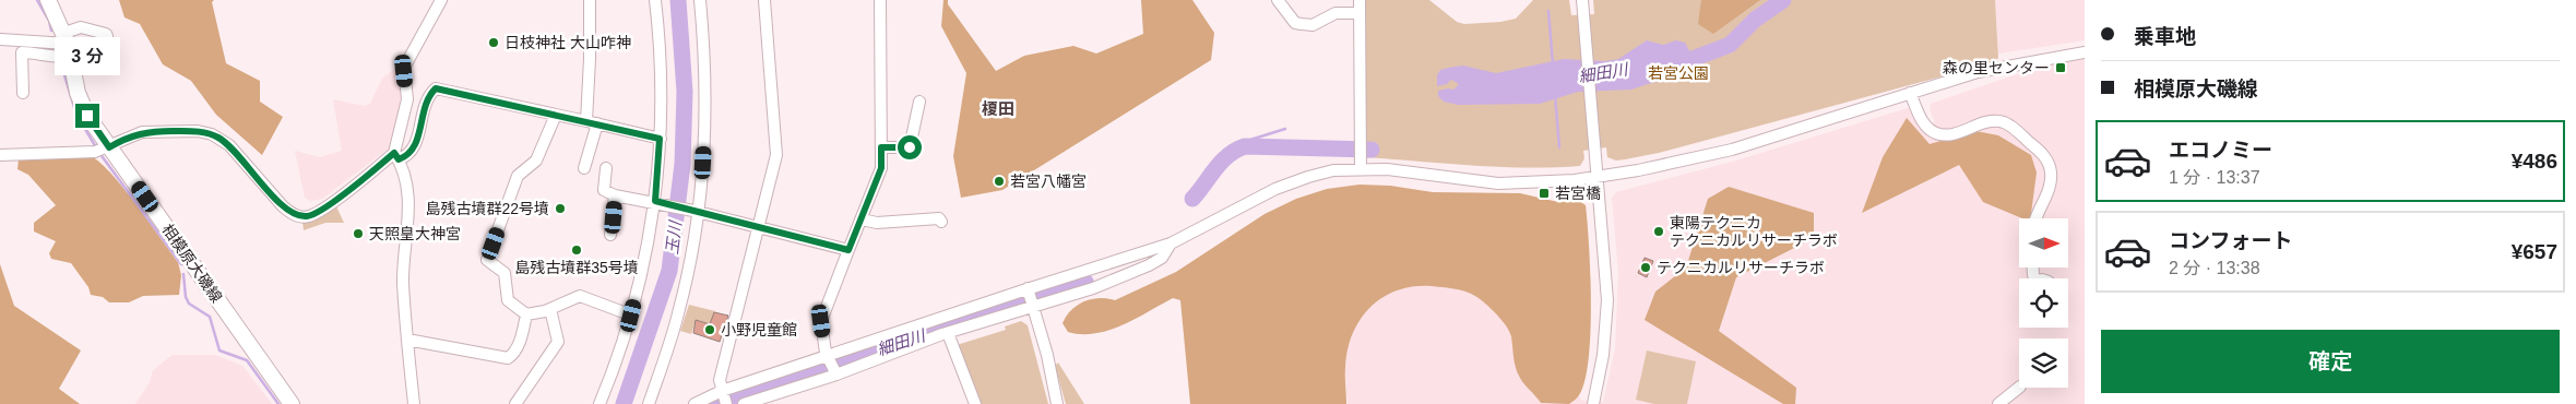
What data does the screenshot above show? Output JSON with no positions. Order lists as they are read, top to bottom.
{
  "streets": {
    "main road": ["相模原大磯線"]
  },
  "districts": ["榎田"],
  "water": ["細田川", "玉川"],
  "parks": ["若宮公園"],
  "places": {
    "other": [
      "日枝神社 大山咋神",
      "若宮八幡宮",
      "島残古墳群22号墳",
      "東陽テクニカ テクニカルリサーチラボ",
      "天照皇大神宮",
      "島残古墳群35号墳",
      "テクニカルリサーチラボ",
      "小野児童館"
    ],
    "transit": ["森の里センター", "若宮橋"]
  },
  "north": "right",
  "page": {
    "banner": ["乗車地", "相模原大磯線"],
    "bubble": "3 分",
    "list": [
      {
        "name": "エコノミー",
        "note": "1 分 · 13:37",
        "value": "¥486"
      },
      {
        "name": "コンフォート",
        "note": "2 分 · 13:38",
        "value": "¥657"
      }
    ],
    "buttons": "確定"
  }
}
